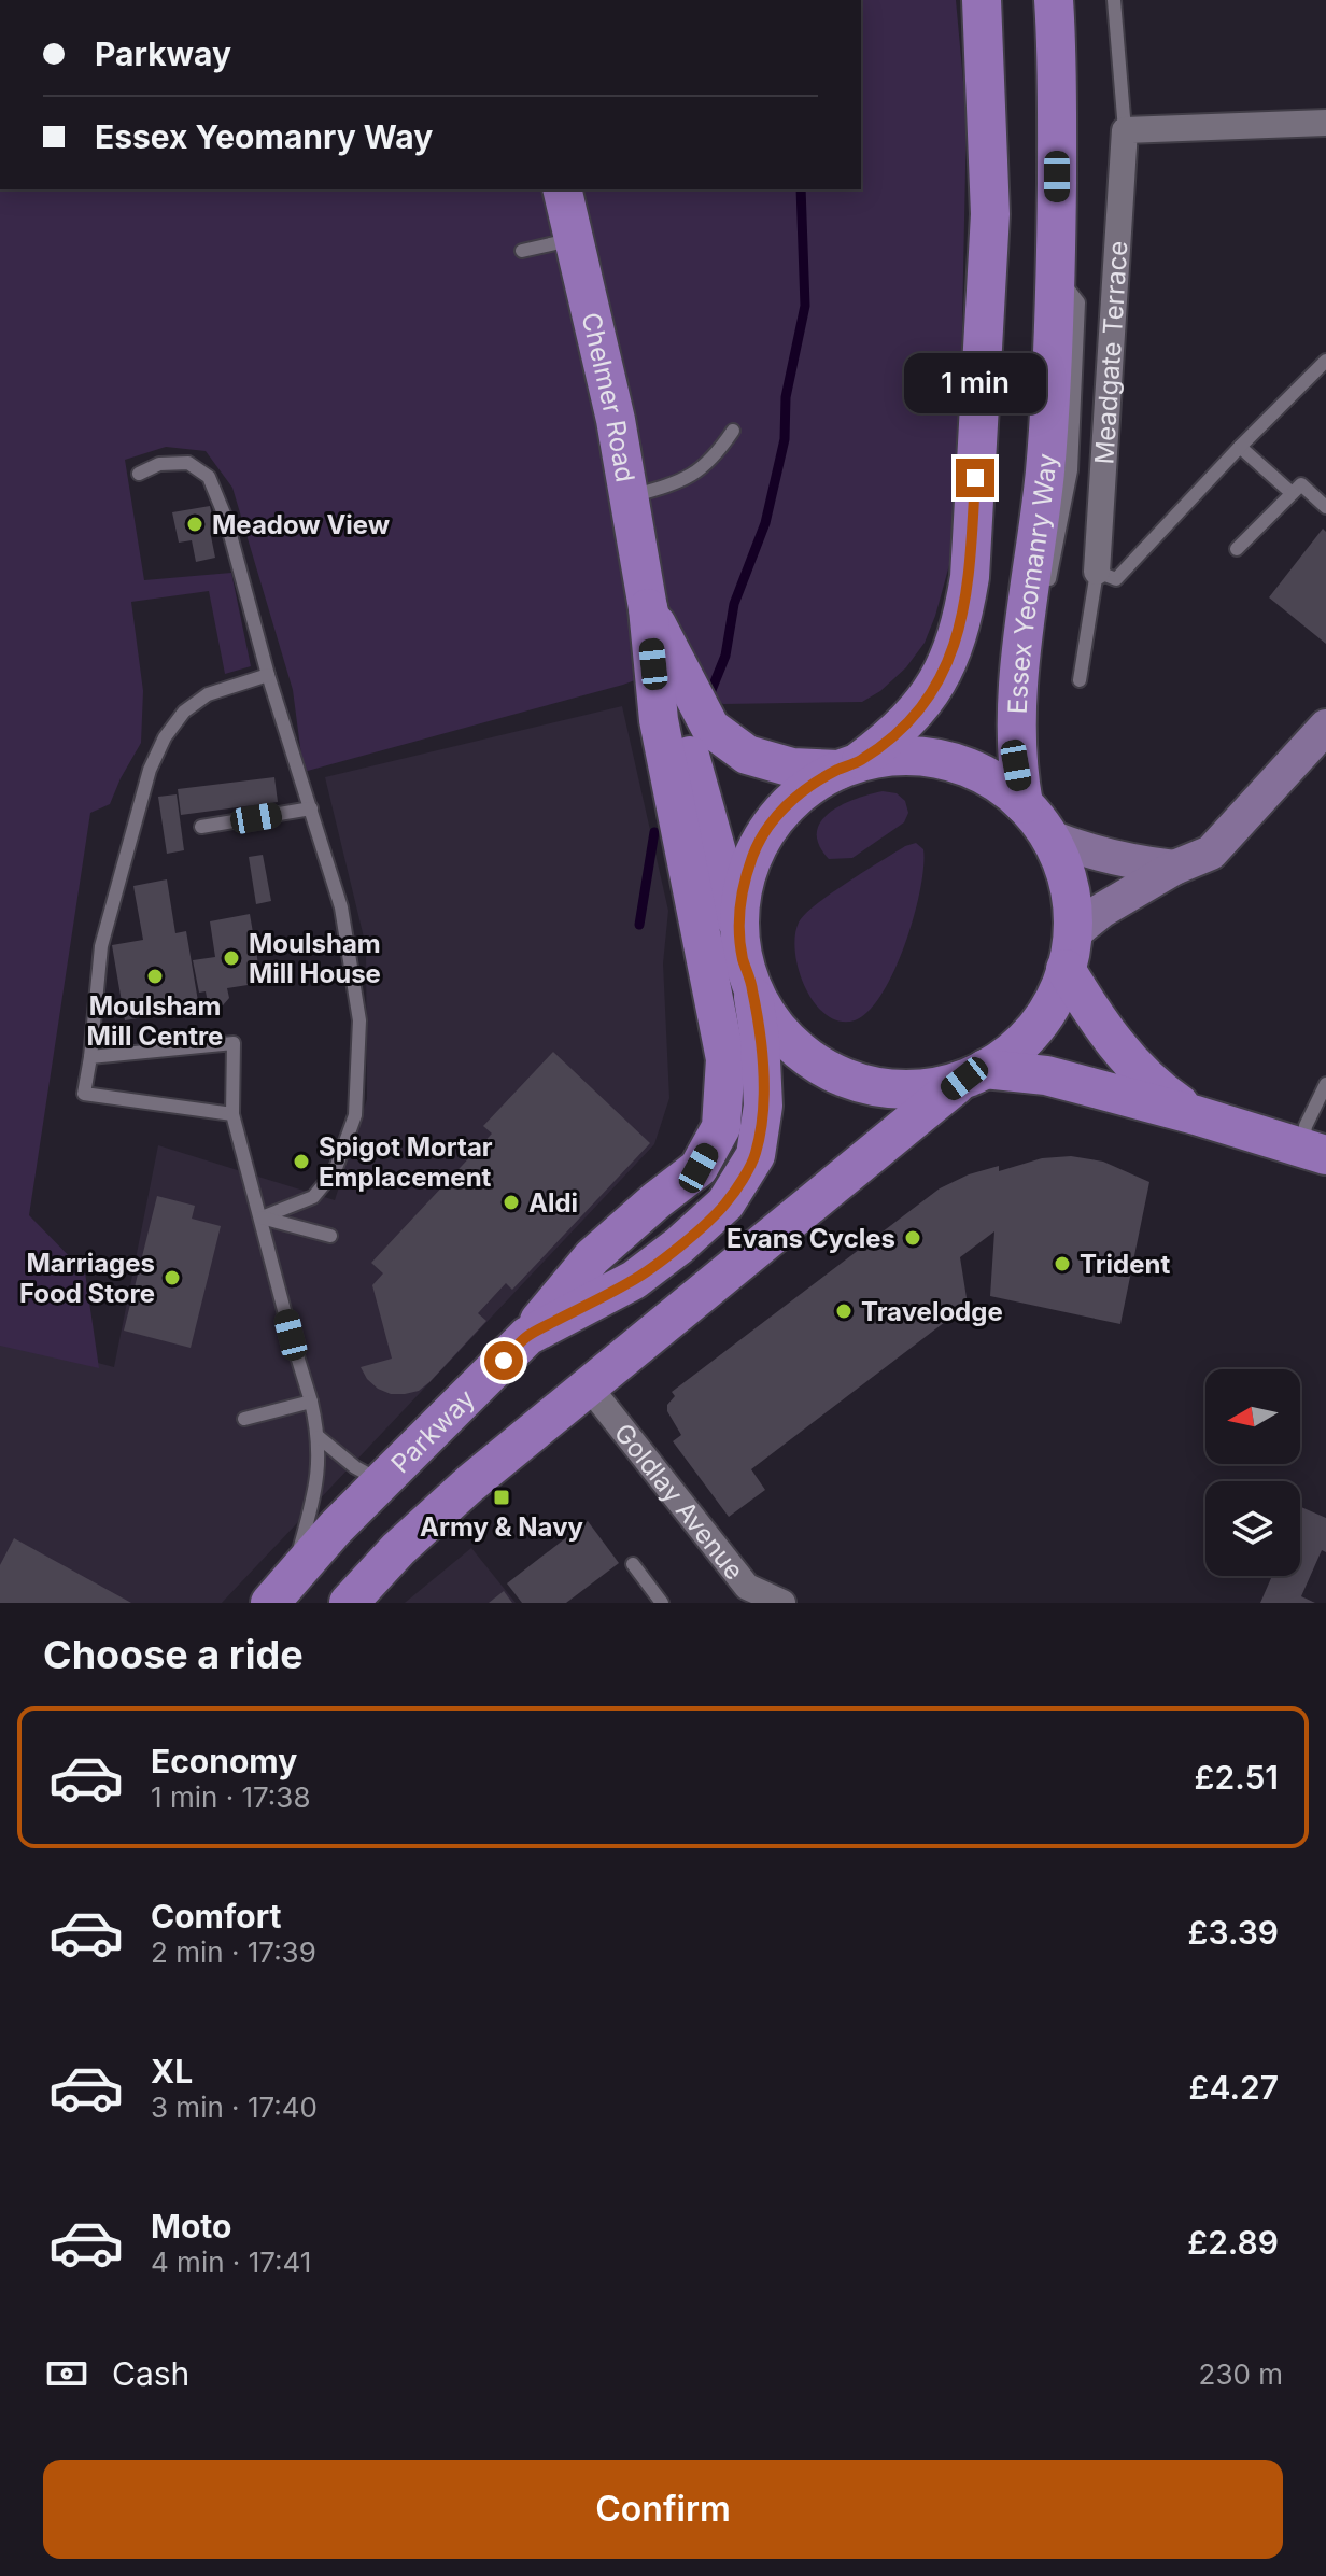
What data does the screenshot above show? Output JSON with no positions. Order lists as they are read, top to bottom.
{
  "streets": {
    "main road": ["Chelmer Road", "Essex Yeomanry Way", "Parkway"],
    "street": ["Meadgate Terrace", "Goldlay Avenue"]
  },
  "places": {
    "other": [
      "Meadow View",
      "Moulsham Mill House",
      "Moulsham Mill Centre",
      "Spigot Mortar Emplacement",
      "Aldi",
      "Evans Cycles",
      "Trident",
      "Marriages Food Store",
      "Travelodge"
    ],
    "transit": ["Army & Navy"]
  },
  "north": "left",
  "page": {
    "banner": ["Parkway", "Essex Yeomanry Way"],
    "bubble": "1 min",
    "heading": "Choose a ride",
    "list": [
      {
        "name": "Economy",
        "note": "1 min · 17:38",
        "value": "£2.51"
      },
      {
        "name": "Comfort",
        "note": "2 min · 17:39",
        "value": "£3.39"
      },
      {
        "name": "XL",
        "note": "3 min · 17:40",
        "value": "£4.27"
      },
      {
        "name": "Moto",
        "note": "4 min · 17:41",
        "value": "£2.89"
      }
    ],
    "pay": ["Cash", "230 m"],
    "buttons": "Confirm"
  }
}
